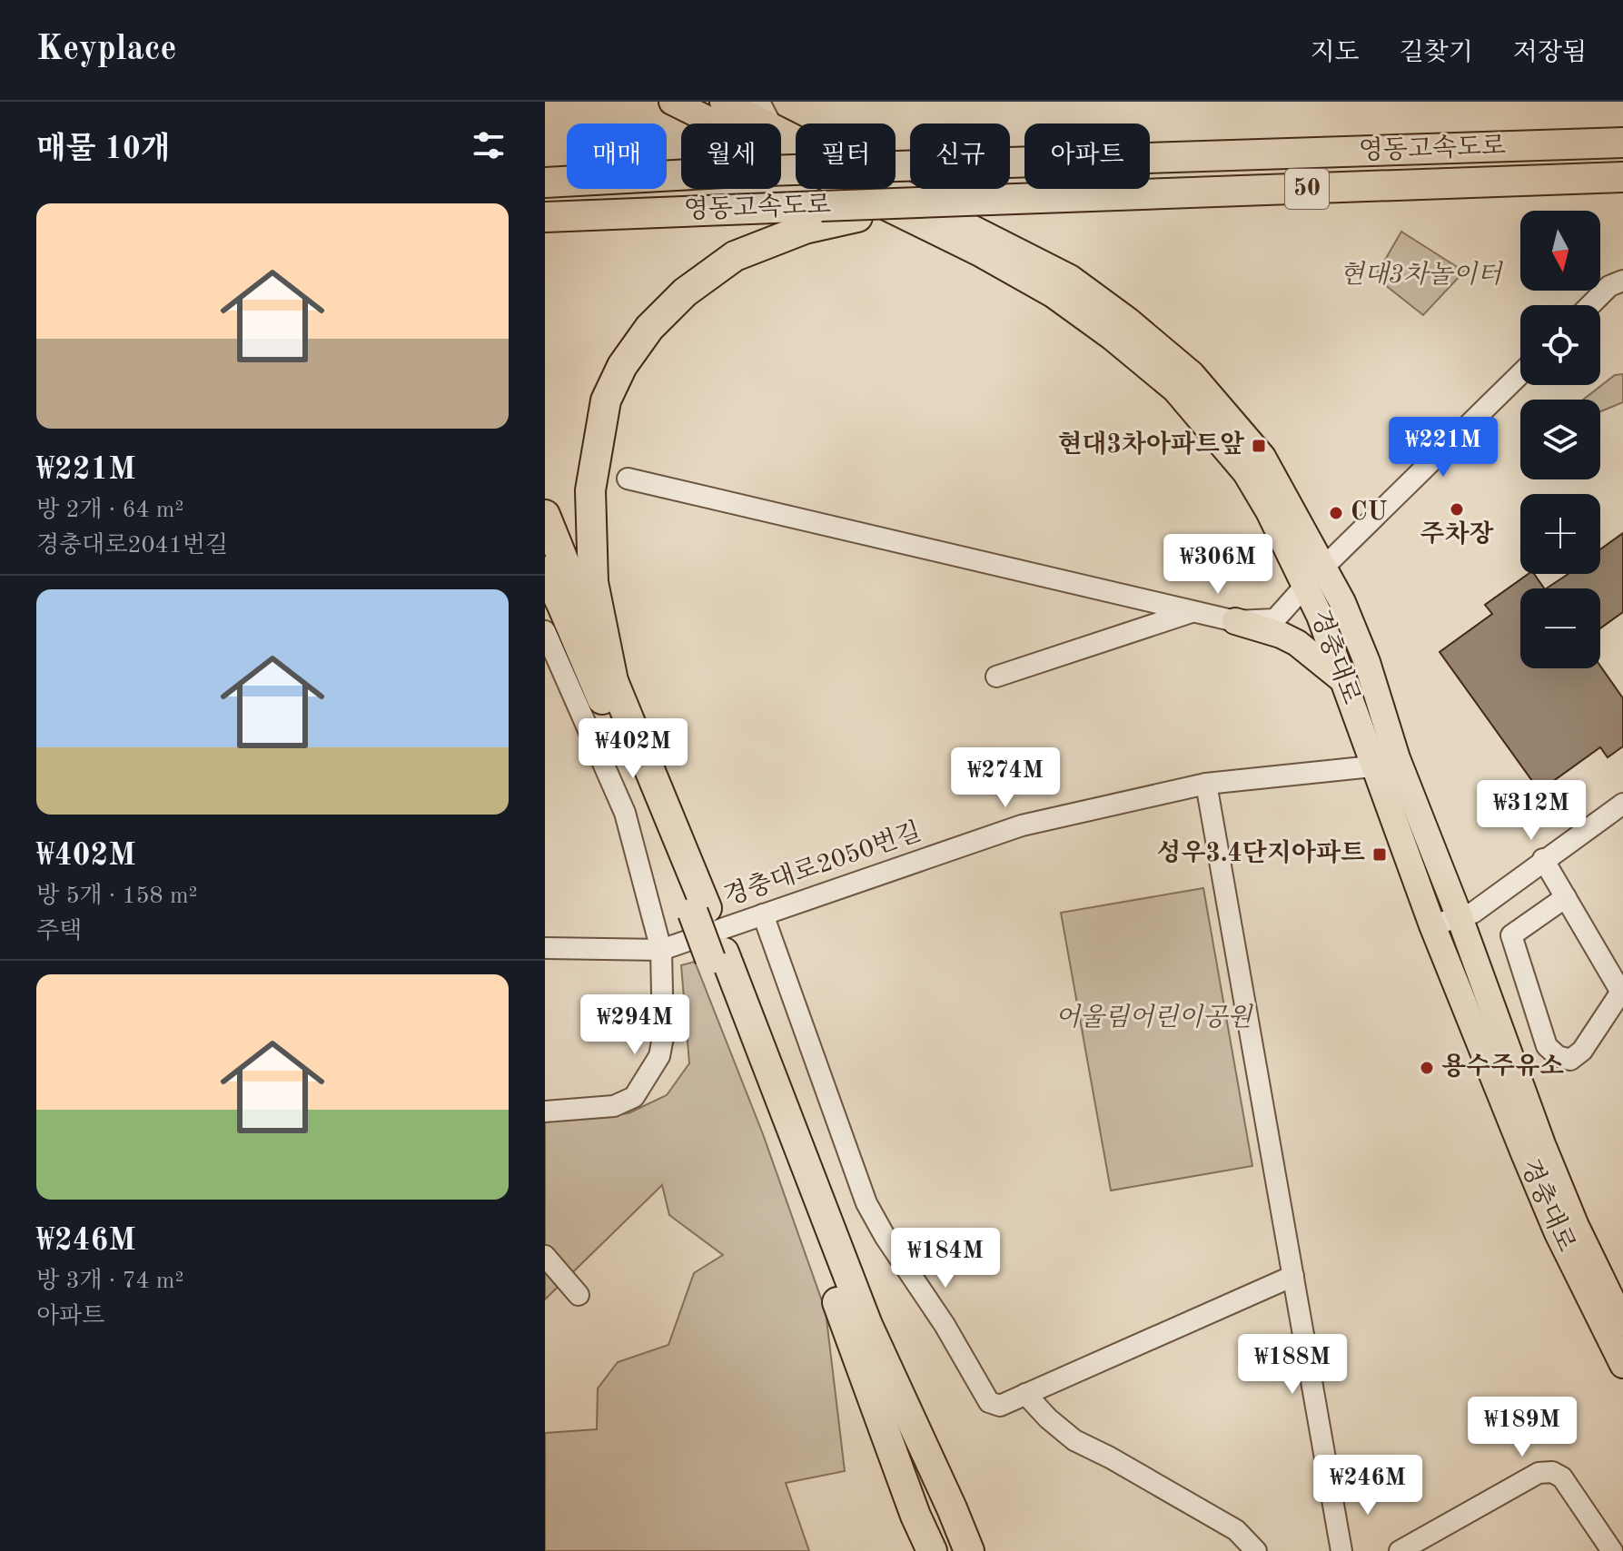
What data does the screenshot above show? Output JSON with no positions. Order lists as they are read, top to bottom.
{
  "streets": {
    "highway": ["영동고속도로", "50"],
    "main road": ["경충대로"],
    "street": ["경충대로2050번길"]
  },
  "crossings": [
    ["경충대로", "경충대로2050번길"]
  ],
  "parks": ["현대3차놀이터", "어울림어린이공원"],
  "places": {
    "transit": ["현대3차아파트앞", "성우3.4단지아파트"],
    "other": ["주차장", "CU", "용수주유소"]
  },
  "north": "bottom",
  "page": {
    "header": "Keyplace",
    "nav": ["지도", "길찾기", "저장됨"],
    "heading": "매물 10개",
    "chip": [
      "매매",
      "월세",
      "필터",
      "신규",
      "아파트"
    ],
    "list": [
      {
        "name": "₩221M",
        "note": "방 2개 · 64 m² · 경충대로2041번길"
      },
      {
        "name": "₩402M",
        "note": "방 5개 · 158 m² · 주택"
      },
      {
        "name": "₩246M",
        "note": "방 3개 · 74 m² · 아파트"
      }
    ],
    "map_buttons": ["+", "−"],
    "price": [
      "₩221M",
      "₩306M",
      "₩402M",
      "₩274M",
      "₩312M",
      "₩294M",
      "₩184M",
      "₩188M",
      "₩189M",
      "₩246M"
    ]
  }
}
